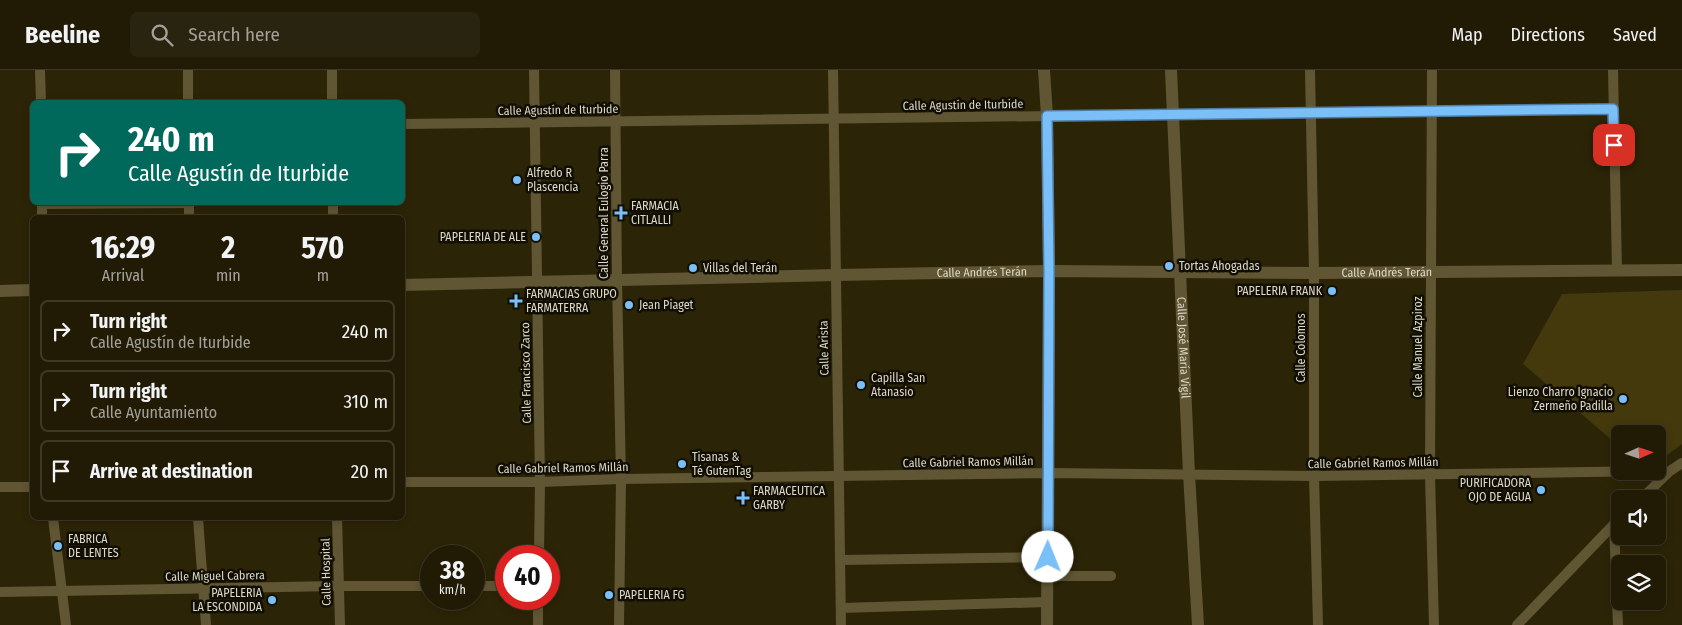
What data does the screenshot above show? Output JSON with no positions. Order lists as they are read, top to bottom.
{
  "streets": {
    "street": [
      "Calle Agustín de Iturbide",
      "Calle General Eulogio Parra",
      "Calle Andrés Terán",
      "Calle Manuel Azpiroz",
      "Calle Arista",
      "Calle José María Vigil",
      "Calle Colomos",
      "Calle Francisco Zarco",
      "Calle Gabriel Ramos Millán",
      "Calle Hospital",
      "Calle Miguel Cabrera"
    ]
  },
  "crossings": [
    ["Calle Agustín de Iturbide", "Calle General Eulogio Parra"],
    ["Calle Agustín de Iturbide", "Calle Manuel Azpiroz"],
    ["Calle Agustín de Iturbide", "Calle Arista"],
    ["Calle Agustín de Iturbide", "Calle José María Vigil"],
    ["Calle Agustín de Iturbide", "Calle Colomos"],
    ["Calle Agustín de Iturbide", "Calle Francisco Zarco"],
    ["Calle General Eulogio Parra", "Calle Andrés Terán"],
    ["Calle General Eulogio Parra", "Calle Gabriel Ramos Millán"],
    ["Calle Andrés Terán", "Calle Manuel Azpiroz"],
    ["Calle Andrés Terán", "Calle Arista"],
    ["Calle Andrés Terán", "Calle José María Vigil"],
    ["Calle Andrés Terán", "Calle Colomos"],
    ["Calle Andrés Terán", "Calle Francisco Zarco"],
    ["Calle Manuel Azpiroz", "Calle Gabriel Ramos Millán"],
    ["Calle Arista", "Calle Gabriel Ramos Millán"],
    ["Calle José María Vigil", "Calle Gabriel Ramos Millán"],
    ["Calle Colomos", "Calle Gabriel Ramos Millán"],
    ["Calle Francisco Zarco", "Calle Gabriel Ramos Millán"],
    ["Calle Hospital", "Calle Miguel Cabrera"]
  ],
  "places": {
    "other": [
      "Alfredo R Plascencia",
      "PAPELERIA DE ALE",
      "Tortas Ahogadas",
      "Villas del Terán",
      "PAPELERIA FRANK",
      "Jean Piaget",
      "Capilla San Atanasio",
      "Lienzo Charro Ignacio Zermeño Padilla",
      "Tisanas & Té GutenTag",
      "PURIFICADORA OJO DE AGUA",
      "FABRICA DE LENTES",
      "PAPELERIA FG",
      "PAPELERIA LA ESCONDIDA"
    ],
    "health": ["FARMACIA CITLALLI", "FARMACIAS GRUPO FARMATERRA", "FARMACEUTICA GARBY"]
  },
  "north": "right",
  "page": {
    "header": "Beeline",
    "search": "Search here",
    "nav": ["Map", "Directions", "Saved"],
    "turn": ["240 m", "Calle Agustín de Iturbide"],
    "eta": [
      "16:29",
      "Arrival",
      "2",
      "min",
      "570",
      "m"
    ],
    "list": [
      {
        "name": "Turn right",
        "note": "Calle Agustín de Iturbide",
        "value": "240 m"
      },
      {
        "name": "Turn right",
        "note": "Calle Ayuntamiento",
        "value": "310 m"
      },
      {
        "name": "Arrive at destination",
        "value": "20 m"
      }
    ],
    "speed": "38 km/h",
    "limit": "40"
  }
}
